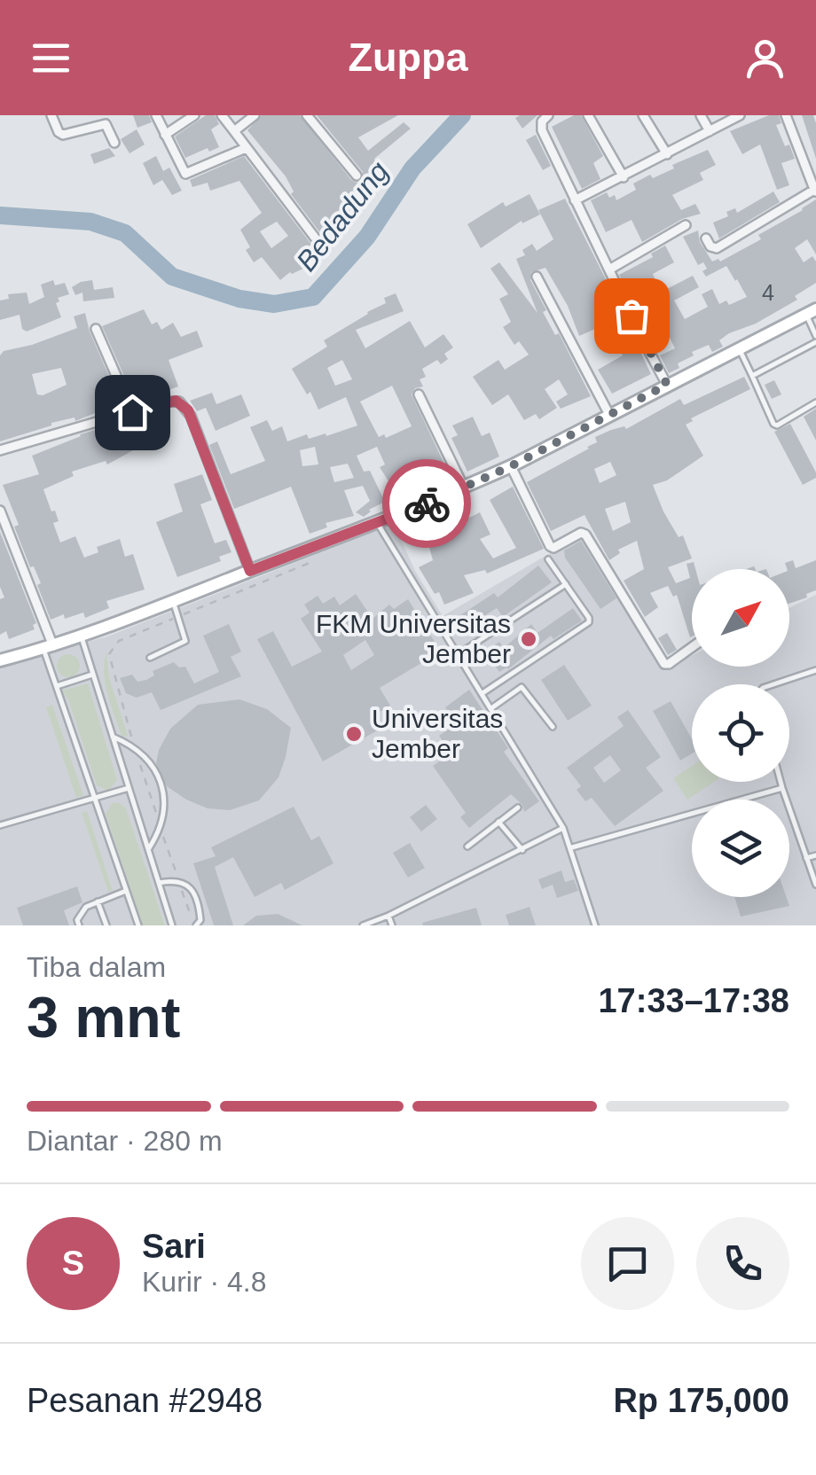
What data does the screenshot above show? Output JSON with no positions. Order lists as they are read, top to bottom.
{
  "water": ["Bedadung"],
  "places": ["FKM Universitas Jember", "Universitas Jember"],
  "house_numbers": ["4"],
  "north": "top right",
  "page": {
    "header": "Zuppa",
    "heading": ["3 mnt", "Tiba dalam", "17:33–17:38"],
    "panel": [
      "Sari",
      "Kurir · 4.8",
      "Pesanan #2948",
      "Rp 175,000"
    ],
    "bar": "Diantar · 280 m",
    "round": "S"
  }
}
